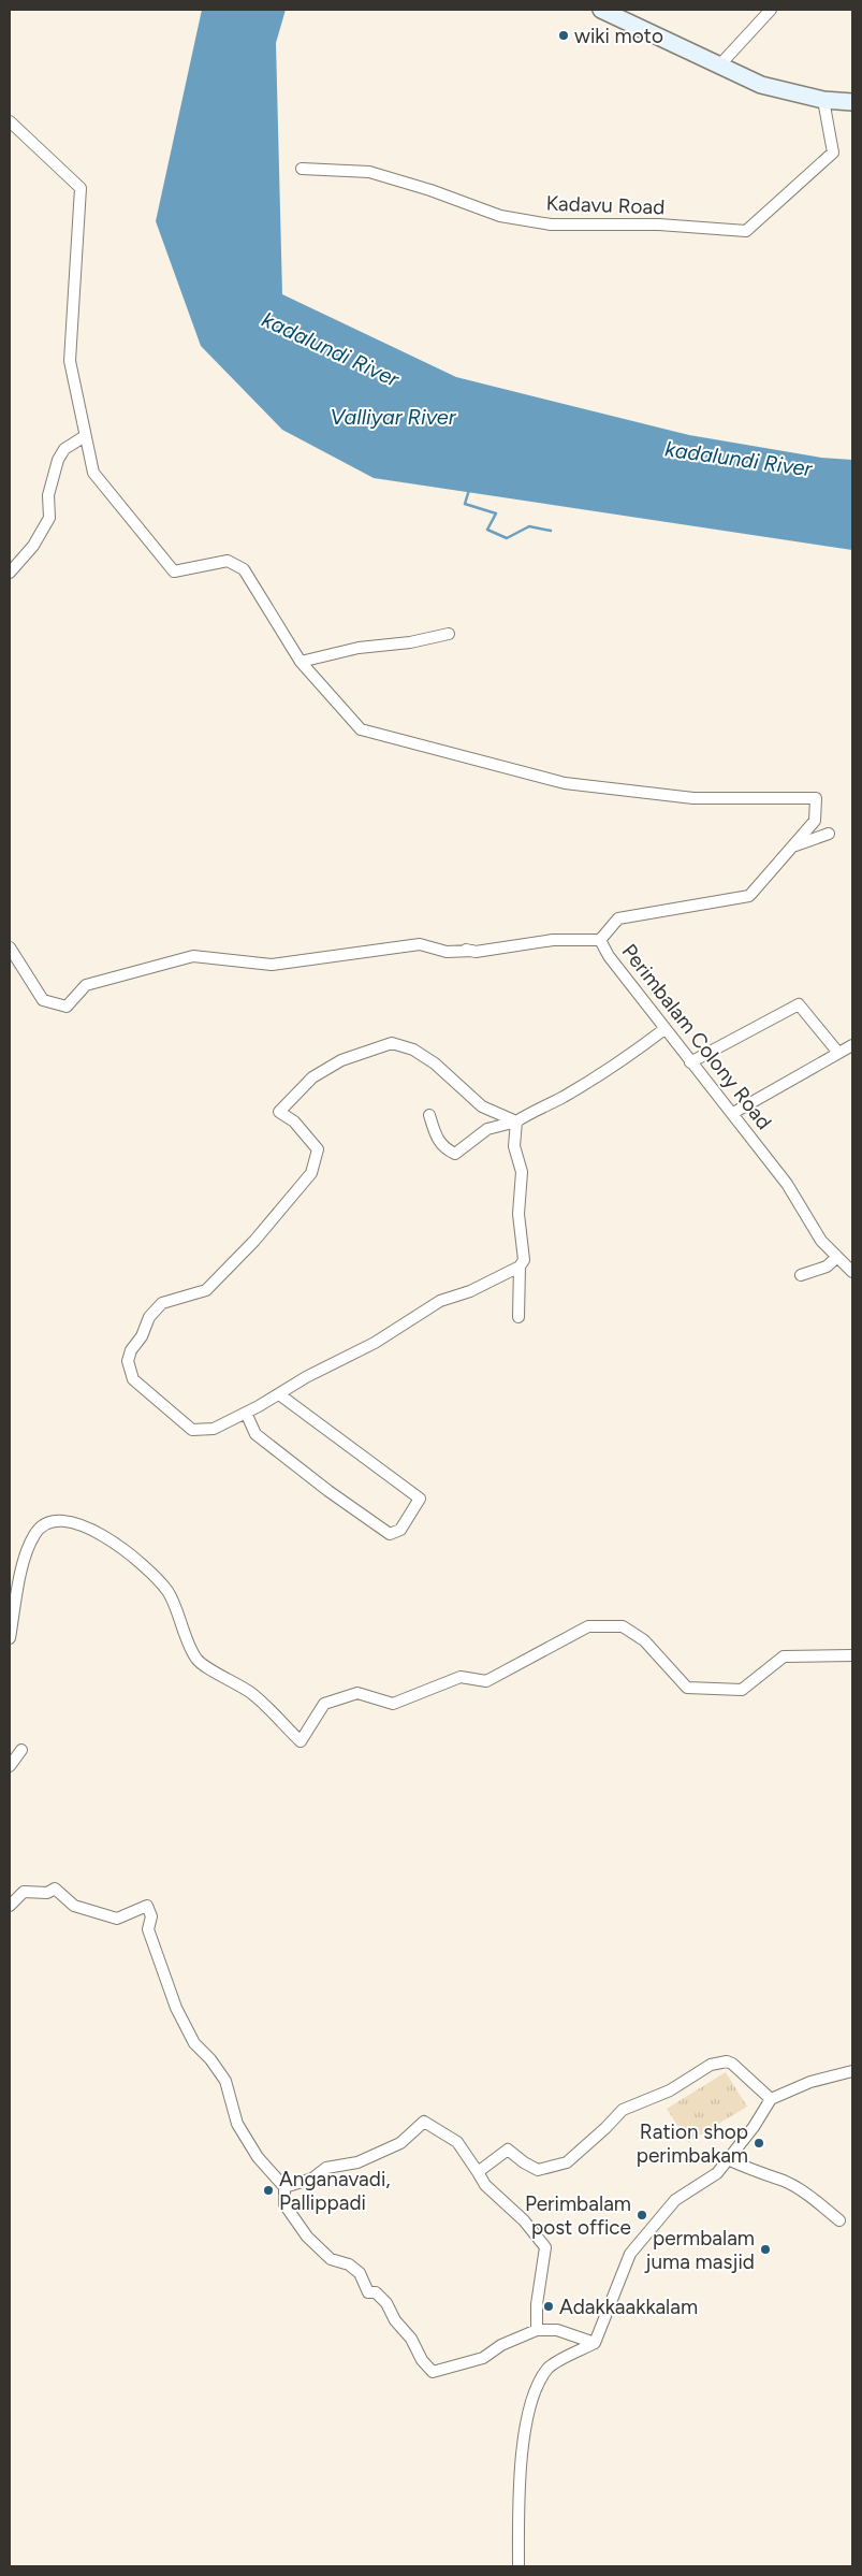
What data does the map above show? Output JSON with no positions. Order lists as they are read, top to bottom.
{
  "streets": {
    "street": ["Kadavu Road", "Perimbalam Colony Road"]
  },
  "water": ["kadalundi River", "Valliyar River"],
  "places": [
    "wiki moto",
    "Ration shop perimbakam",
    "Anganavadi, Pallippadi",
    "Perimbalam post office",
    "permbalam juma masjid",
    "Adakkaakkalam"
  ]
}
